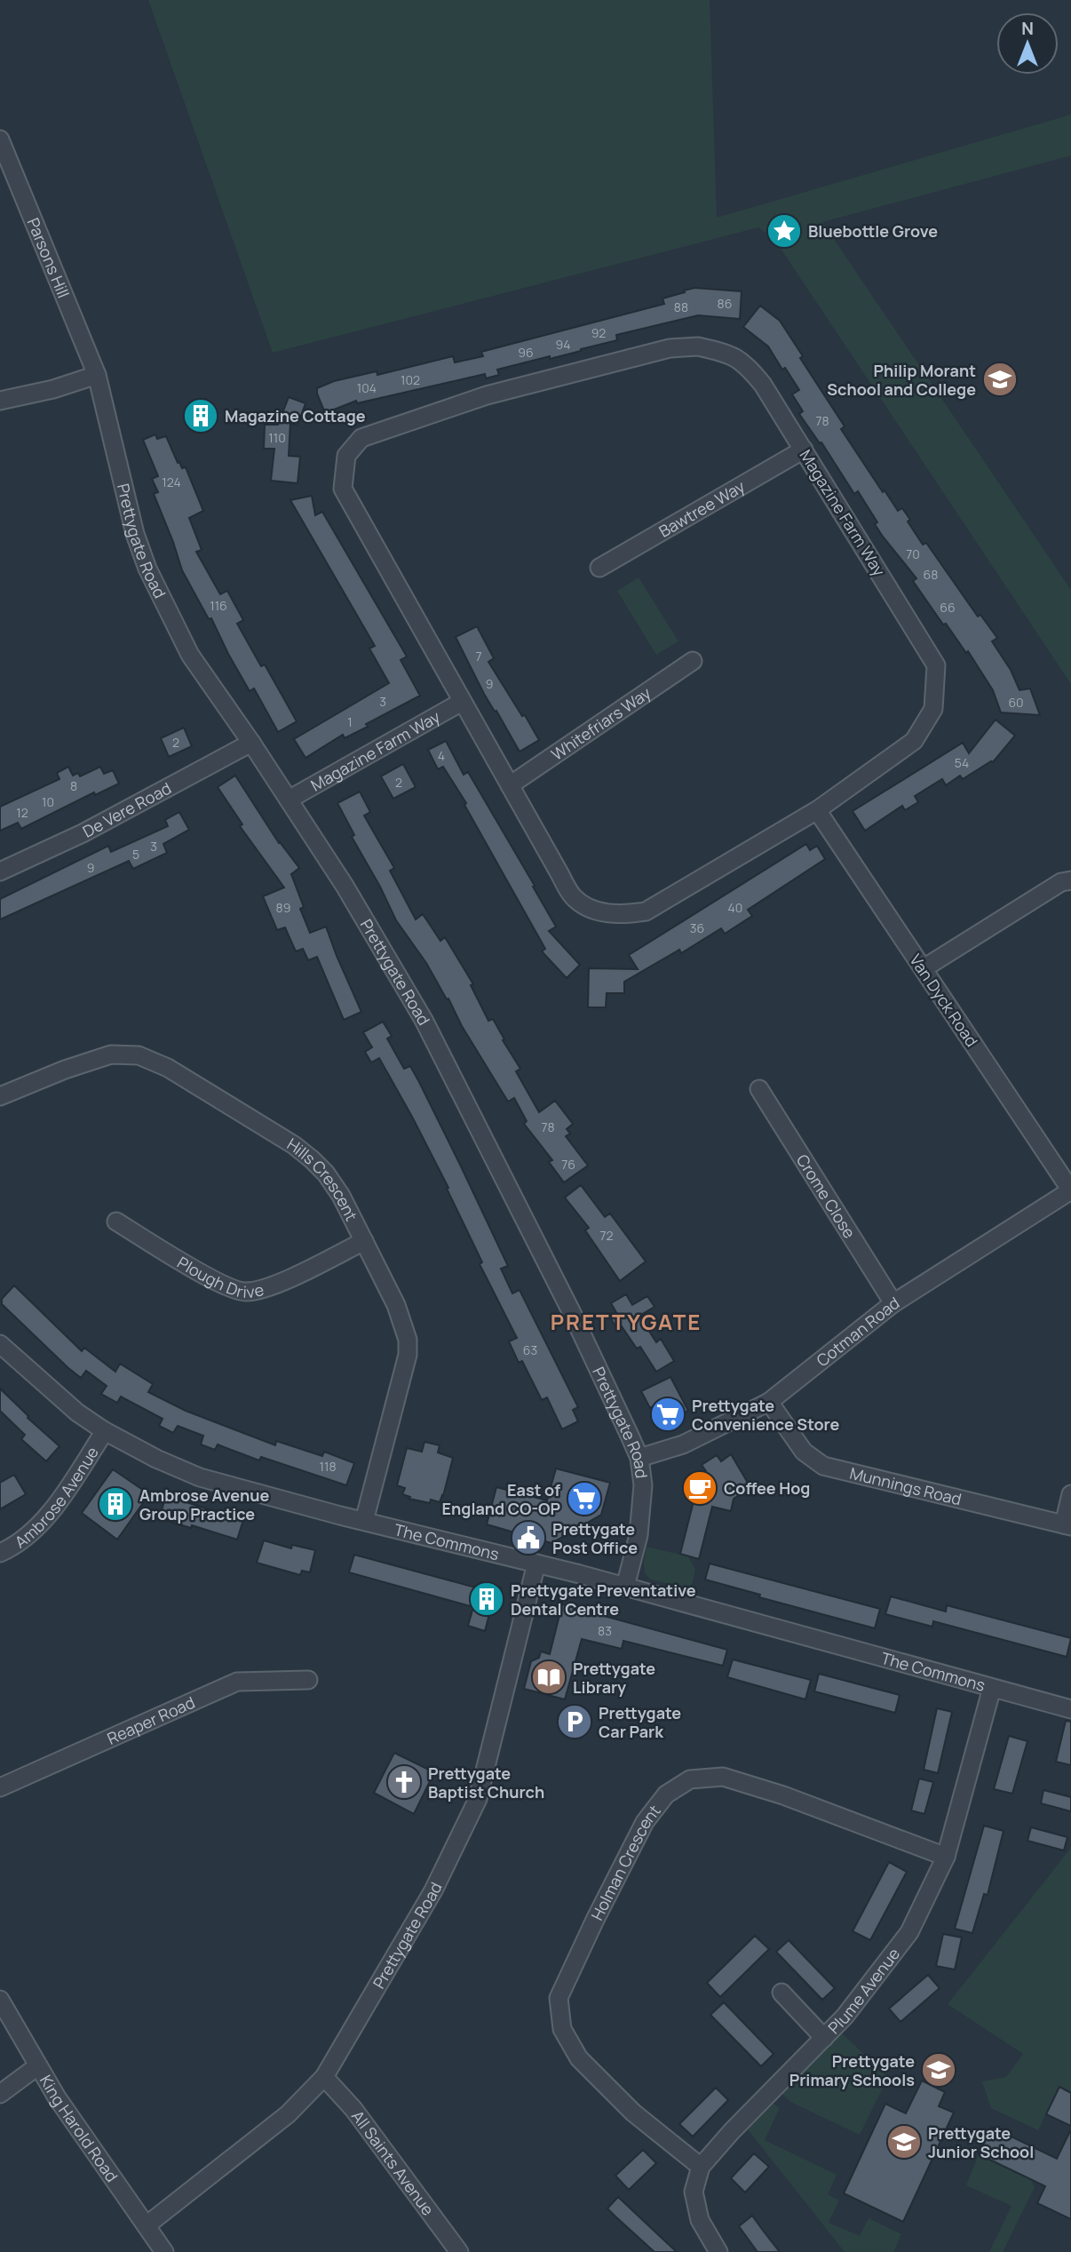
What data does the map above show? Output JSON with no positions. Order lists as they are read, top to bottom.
{
  "streets": {
    "street": [
      "Parsons Hill",
      "Bawtree Way",
      "Magazine Farm Way",
      "Prettygate Road",
      "Whitefriars Way",
      "De Vere Road",
      "Van Dyck Road",
      "Hills Crescent",
      "Crome Close",
      "Plough Drive",
      "Cotman Road",
      "Munnings Road",
      "Ambrose Avenue",
      "The Commons",
      "Reaper Road",
      "Holman Crescent",
      "Plume Avenue",
      "King Harold Road",
      "All Saints Avenue"
    ]
  },
  "crossings": [
    ["Parsons Hill", "Prettygate Road"],
    ["Bawtree Way", "Magazine Farm Way"],
    ["Magazine Farm Way", "Prettygate Road"],
    ["Magazine Farm Way", "Whitefriars Way"],
    ["Magazine Farm Way", "Van Dyck Road"],
    ["Prettygate Road", "De Vere Road"],
    ["Prettygate Road", "Cotman Road"],
    ["Prettygate Road", "The Commons"],
    ["Prettygate Road", "King Harold Road"],
    ["Prettygate Road", "All Saints Avenue"],
    ["Van Dyck Road", "Cotman Road"],
    ["Hills Crescent", "Plough Drive"],
    ["Hills Crescent", "The Commons"],
    ["Crome Close", "Cotman Road"],
    ["Cotman Road", "Munnings Road"],
    ["Ambrose Avenue", "The Commons"],
    ["The Commons", "Plume Avenue"],
    ["Holman Crescent", "Plume Avenue"]
  ],
  "districts": ["PRETTYGATE"],
  "places": {
    "place": ["Bluebottle Grove"],
    "school or university": ["Philip Morant School and College", "Prettygate Primary Schools", "Prettygate Junior School"],
    "building": ["Magazine Cottage", "Ambrose Avenue Group Practice", "Prettygate Preventative Dental Centre"],
    "supermarket": ["Prettygate Convenience Store", "East of England CO-OP"],
    "cafe": ["Coffee Hog"],
    "public building": ["Prettygate Post Office"],
    "library": ["Prettygate Library"],
    "parking": ["Prettygate Car Park"],
    "church": ["Prettygate Baptist Church"]
  },
  "house_numbers": [
    "86",
    "88",
    "92",
    "94",
    "96",
    "102",
    "104",
    "78",
    "110",
    "124",
    "70",
    "68",
    "116",
    "66",
    "7",
    "9",
    "3",
    "60",
    "1",
    "2",
    "4",
    "54",
    "2",
    "8",
    "10",
    "12",
    "3",
    "5",
    "9",
    "89",
    "40",
    "36",
    "78",
    "76",
    "72",
    "63",
    "118",
    "83"
  ],
  "north": "top"
}
